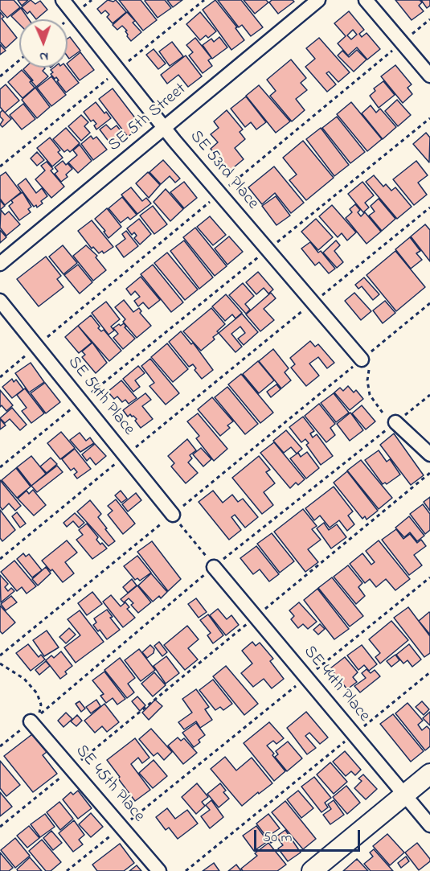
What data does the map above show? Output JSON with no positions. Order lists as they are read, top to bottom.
{
  "streets": {
    "street": [
      "SE 5th Street",
      "SE 53rd Place",
      "SE 54th Place",
      "SE 44th Place",
      "SE 45th Place"
    ]
  },
  "crossings": [
    ["SE 5th Street", "SE 53rd Place"]
  ],
  "scale_bar": "50 m",
  "north": "bottom"
}
